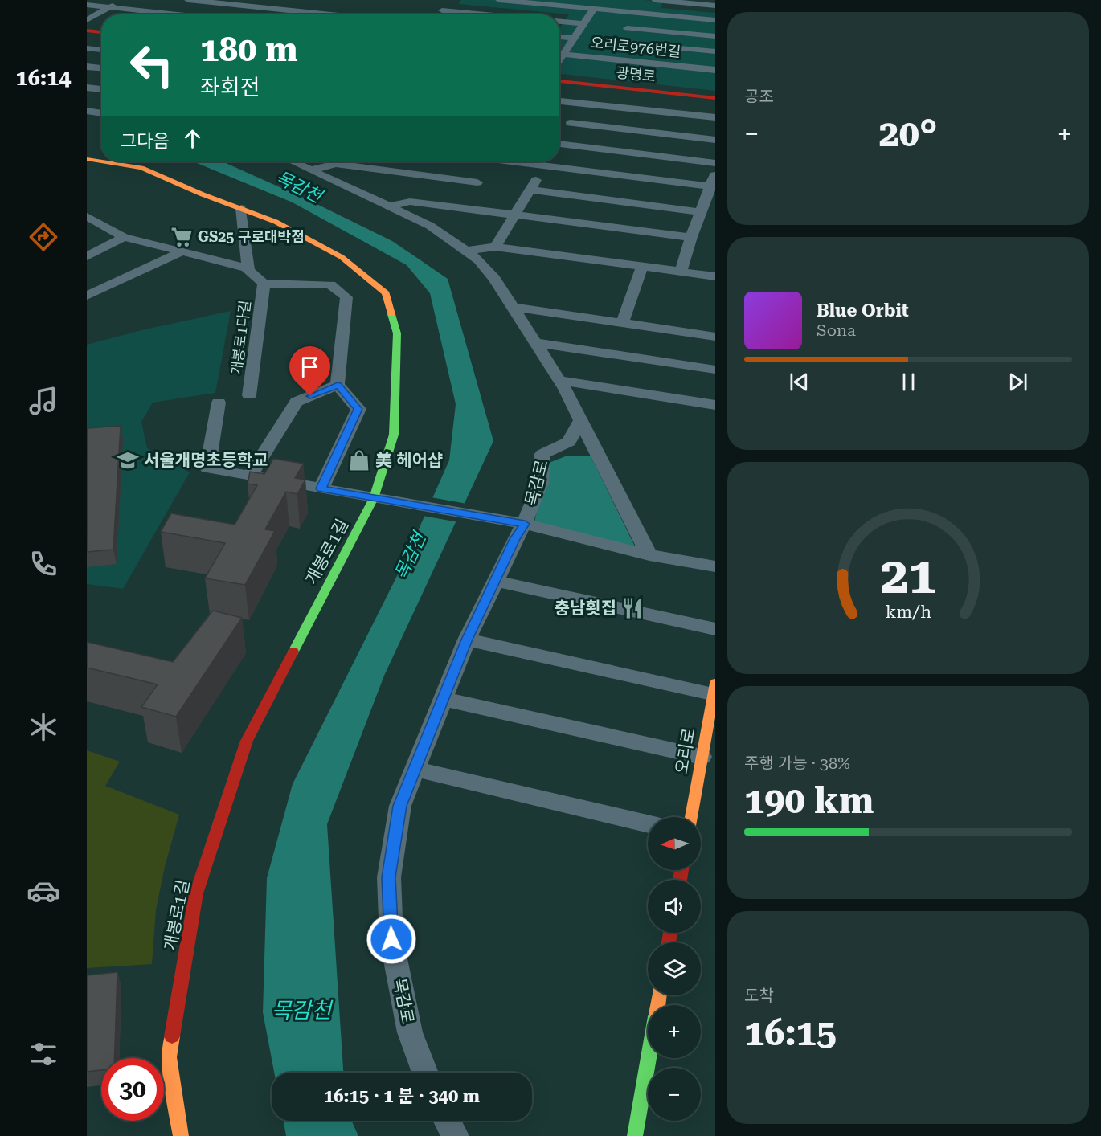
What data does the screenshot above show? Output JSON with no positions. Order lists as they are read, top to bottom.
{
  "streets": {
    "street": [
      "오리로976번길",
      "광명로",
      "개봉로1다길",
      "목감로",
      "개봉로1길",
      "오리로"
    ]
  },
  "water": ["목감천"],
  "places": {
    "supermarket": ["GS25 구로대박점"],
    "school or university": ["서울개명초등학교"],
    "shop": ["美 헤어샵"],
    "restaurant": ["충남횟집"]
  },
  "north": "left",
  "page": {
    "tabs": "16:14",
    "tile": [
      "공조",
      ["주행 가능 · 38%", "190 km"],
      ["도착", "16:15"]
    ],
    "turn": ["180 m", "좌회전"],
    "heat": ["−", "20°", "+"],
    "then": "그다음",
    "song": ["Blue Orbit", "Sona"],
    "map_buttons": ["+", "−"],
    "limit": "30",
    "trip": "16:15 · 1 분 · 340 m",
    "gauge": ["21", "km/h"]
  }
}
